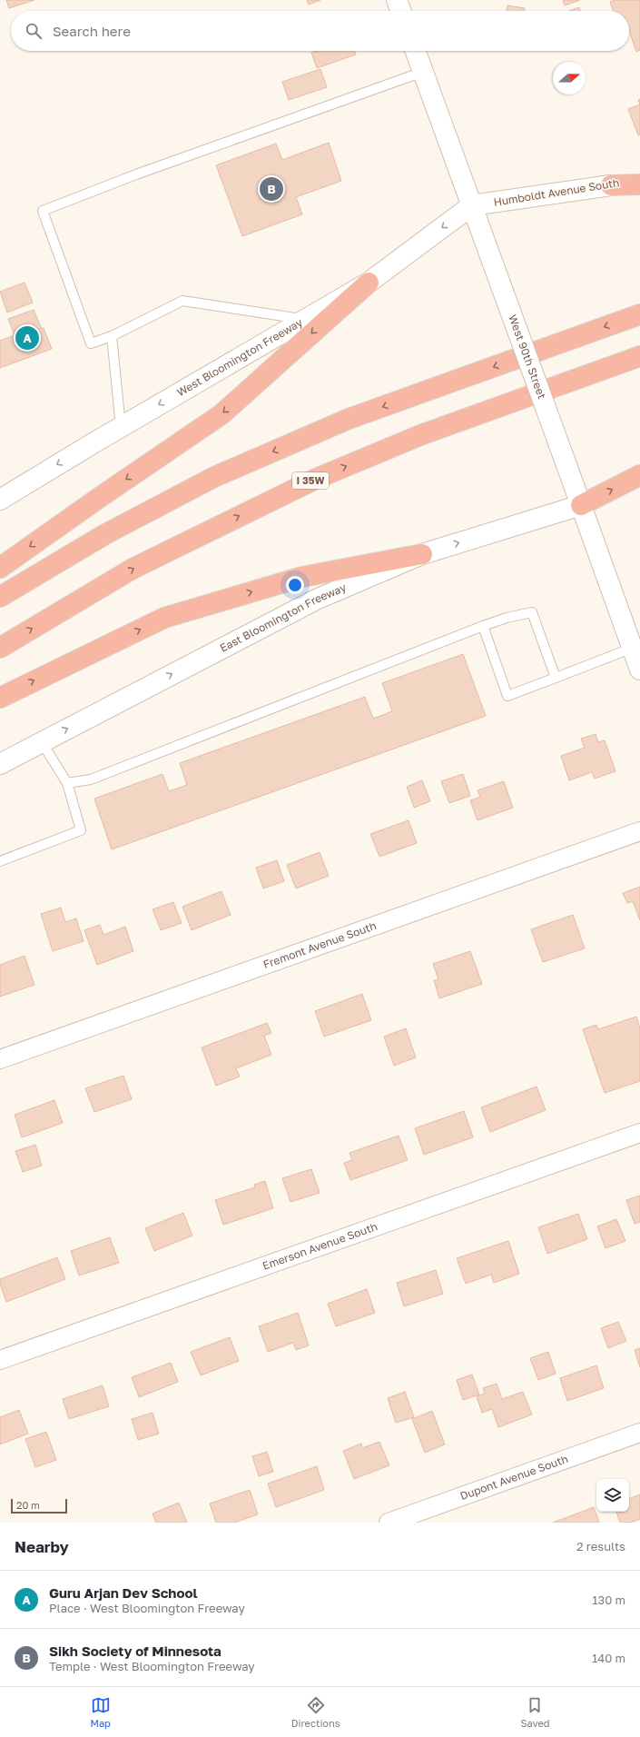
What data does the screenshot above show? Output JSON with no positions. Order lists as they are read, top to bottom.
{
  "streets": {
    "highway": ["I 35W"],
    "street": [
      "Humboldt Avenue South",
      "West 90th Street",
      "West Bloomington Freeway",
      "East Bloomington Freeway",
      "Fremont Avenue South",
      "Emerson Avenue South",
      "Dupont Avenue South"
    ]
  },
  "crossings": [
    ["Humboldt Avenue South", "West 90th Street"],
    ["Humboldt Avenue South", "West Bloomington Freeway"],
    ["West 90th Street", "West Bloomington Freeway"],
    ["West 90th Street", "East Bloomington Freeway"]
  ],
  "one_way": ["West Bloomington Freeway", "East Bloomington Freeway"],
  "scale_bar": "20 m",
  "north": "right",
  "page": {
    "search": "Search here",
    "pins": ["B", "A"],
    "scale": "20 m",
    "heading": ["Nearby", "2 results"],
    "list": [
      {
        "mark": "A",
        "name": "Guru Arjan Dev School",
        "note": "Place · West Bloomington Freeway",
        "value": "130 m"
      },
      {
        "mark": "B",
        "name": "Sikh Society of Minnesota",
        "note": "Temple · West Bloomington Freeway",
        "value": "140 m"
      }
    ],
    "nav": ["Map", "Directions", "Saved"]
  }
}
